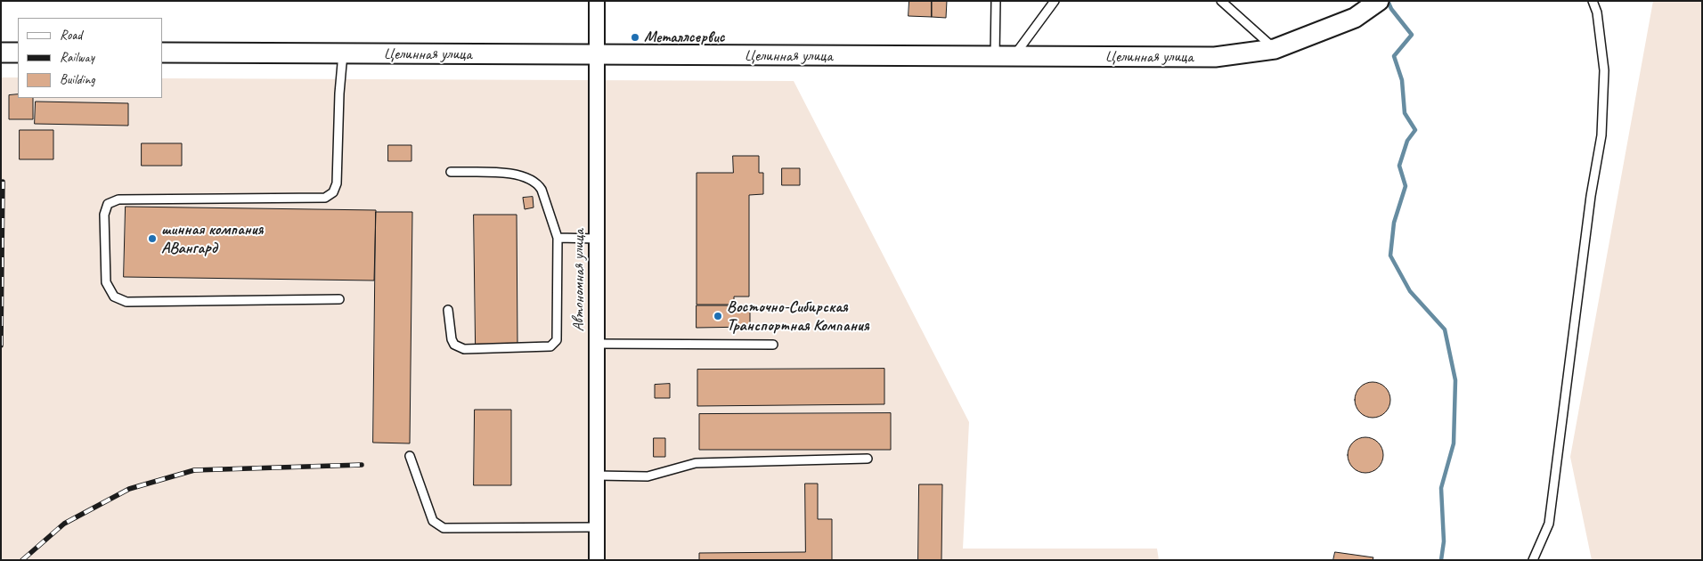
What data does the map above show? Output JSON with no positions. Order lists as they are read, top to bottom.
{
  "streets": {
    "street": ["Целинная улица", "Автономная улица"]
  },
  "crossings": [
    ["Целинная улица", "Автономная улица"]
  ],
  "places": ["Металлсервис", "шинная компания АВангард", "Восточно-Сибирская Транспортная Компания"],
  "legend": ["Road", "Railway", "Building"]
}
